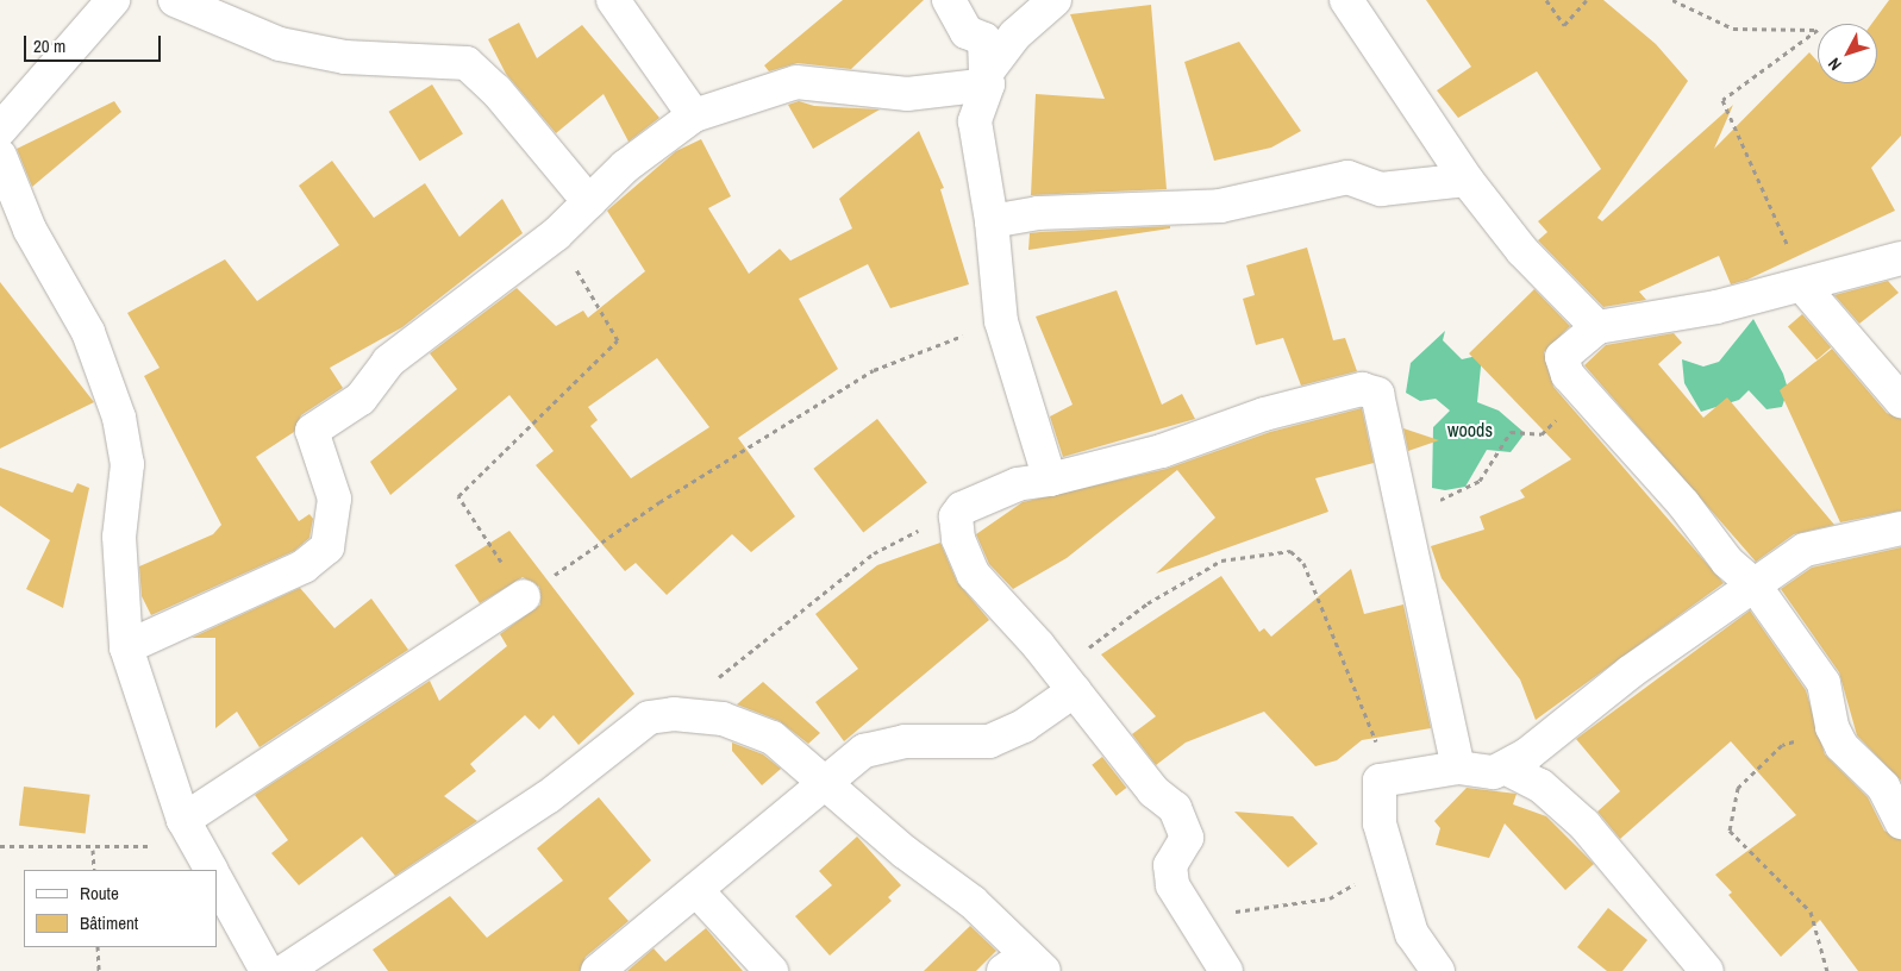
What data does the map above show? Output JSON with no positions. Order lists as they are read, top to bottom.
{
  "parks": ["woods"],
  "legend": ["Route", "Bâtiment"],
  "scale_bar": "20 m",
  "north": "bottom left"
}
